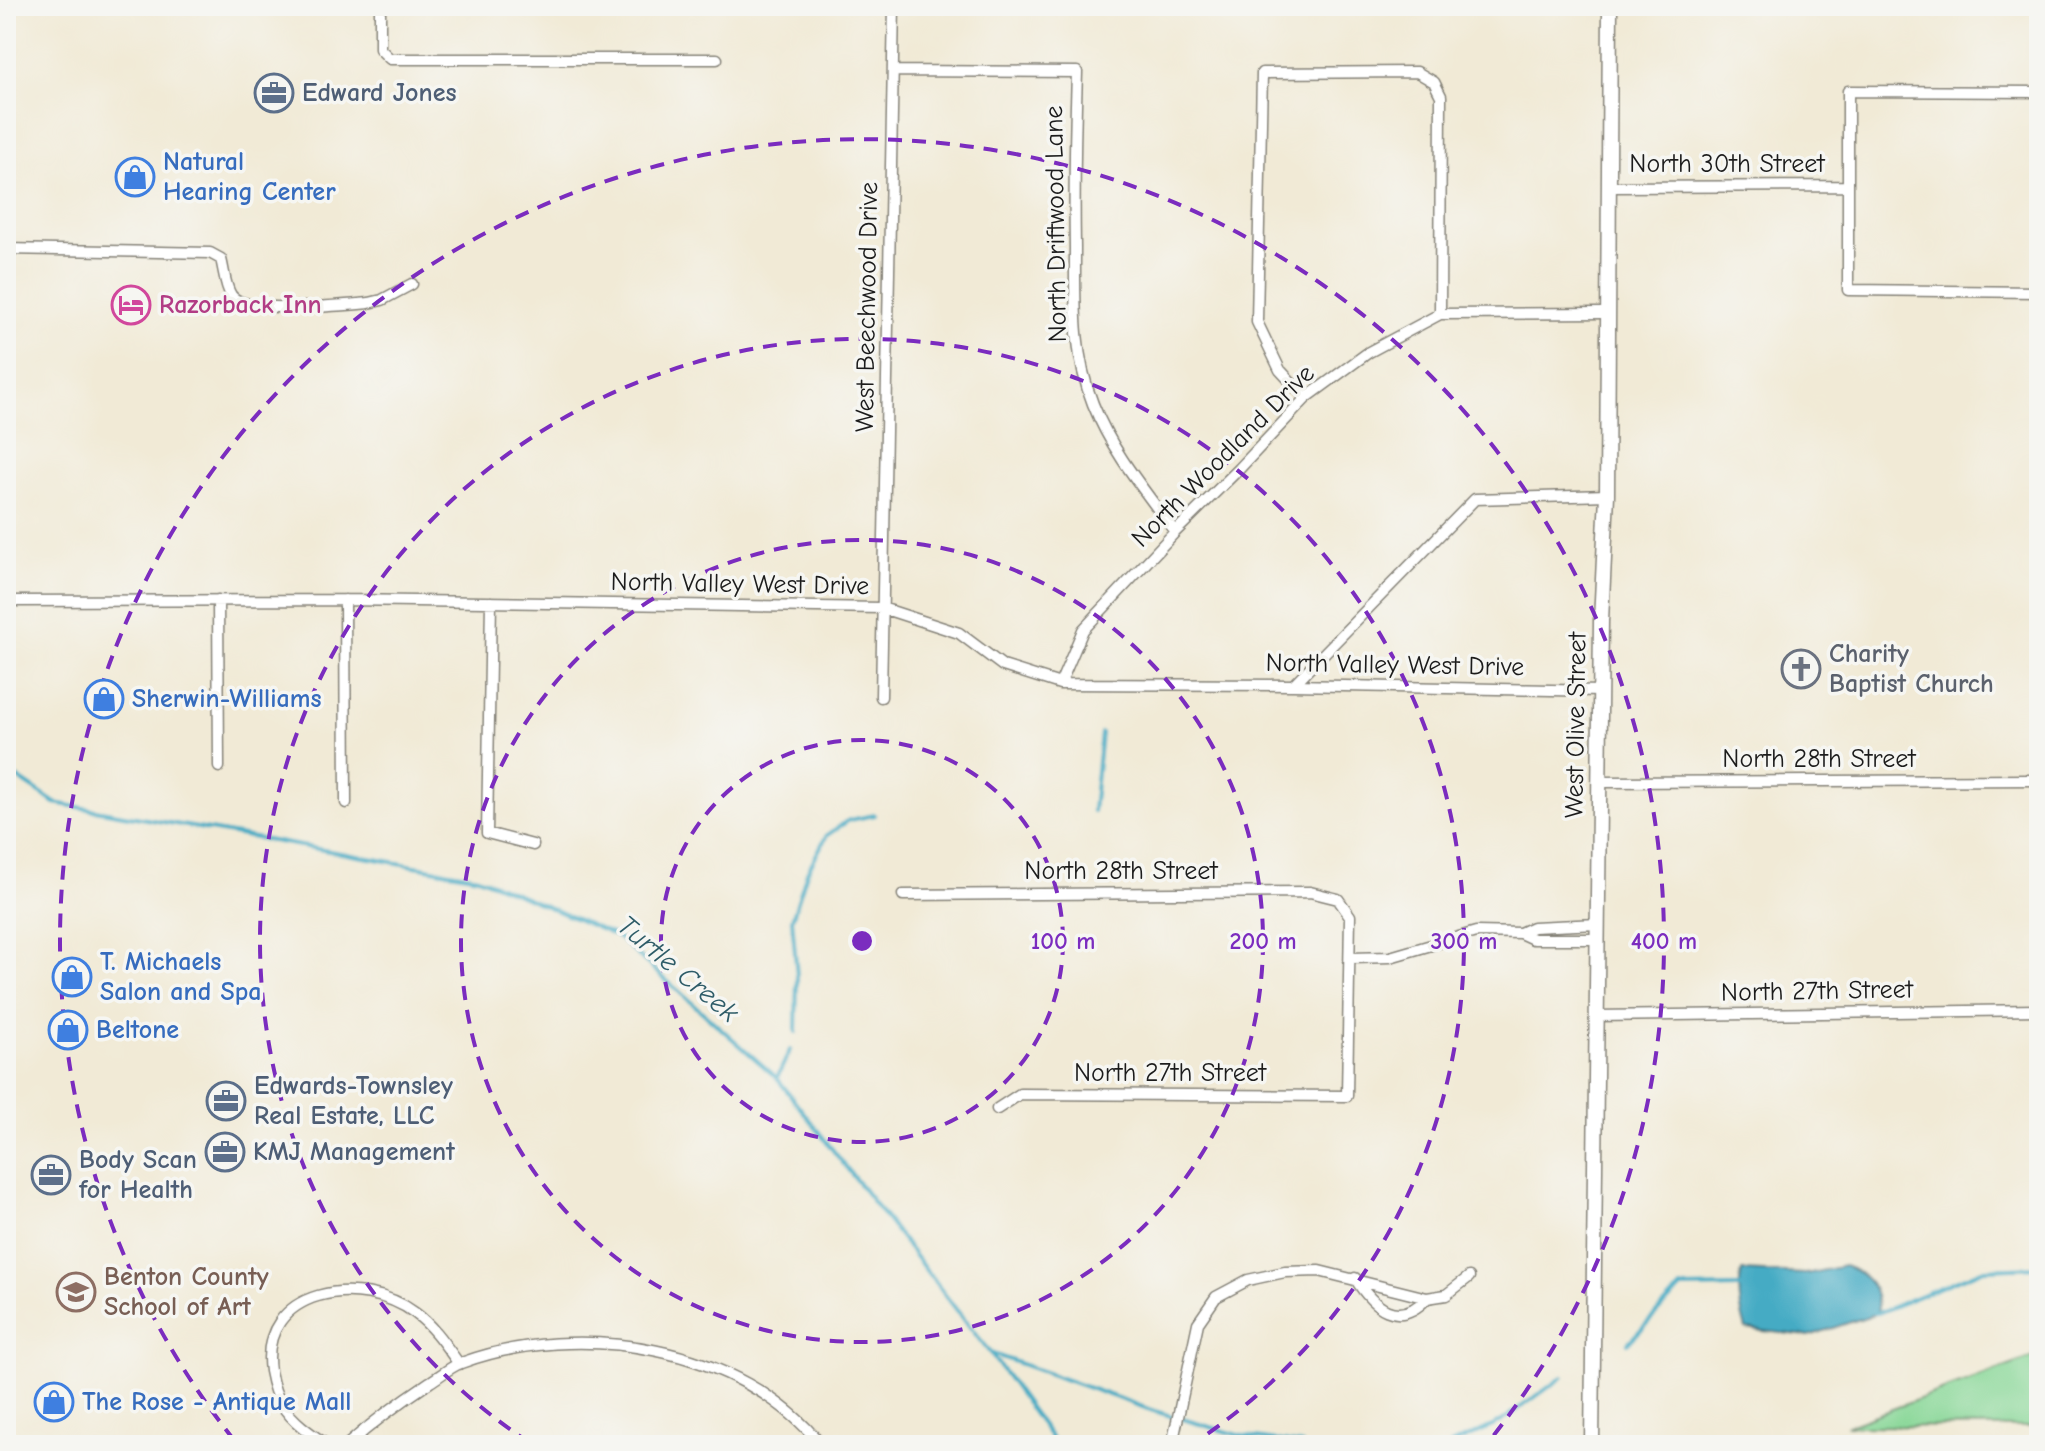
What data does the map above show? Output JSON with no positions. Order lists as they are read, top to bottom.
{
  "streets": {
    "main road": ["West Olive Street"],
    "street": [
      "North 30th Street",
      "North Driftwood Lane",
      "West Beechwood Drive",
      "North Woodland Drive",
      "North Valley West Drive",
      "North 28th Street",
      "North 27th Street"
    ]
  },
  "crossings": [
    ["North 30th Street", "West Olive Street"],
    ["North Driftwood Lane", "West Beechwood Drive"],
    ["North Driftwood Lane", "North Woodland Drive"],
    ["West Beechwood Drive", "North Valley West Drive"],
    ["North Woodland Drive", "North Valley West Drive"],
    ["North Woodland Drive", "West Olive Street"],
    ["North Valley West Drive", "West Olive Street"],
    ["West Olive Street", "North 28th Street"],
    ["West Olive Street", "North 27th Street"],
    ["North 28th Street", "North 27th Street"]
  ],
  "water": ["Turtle Creek"],
  "places": {
    "office": [
      "Edward Jones",
      "Edwards-Townsley Real Estate, LLC",
      "KMJ Management",
      "Body Scan for Health"
    ],
    "shop": [
      "Natural Hearing Center",
      "Sherwin-Williams",
      "T. Michaels Salon and Spa",
      "Beltone",
      "The Rose - Antique Mall"
    ],
    "hotel": ["Razorback Inn"],
    "church": ["Charity Baptist Church"],
    "school or university": ["Benton County School of Art"]
  },
  "rings": [
    "100 m",
    "200 m",
    "300 m",
    "400 m"
  ]
}
